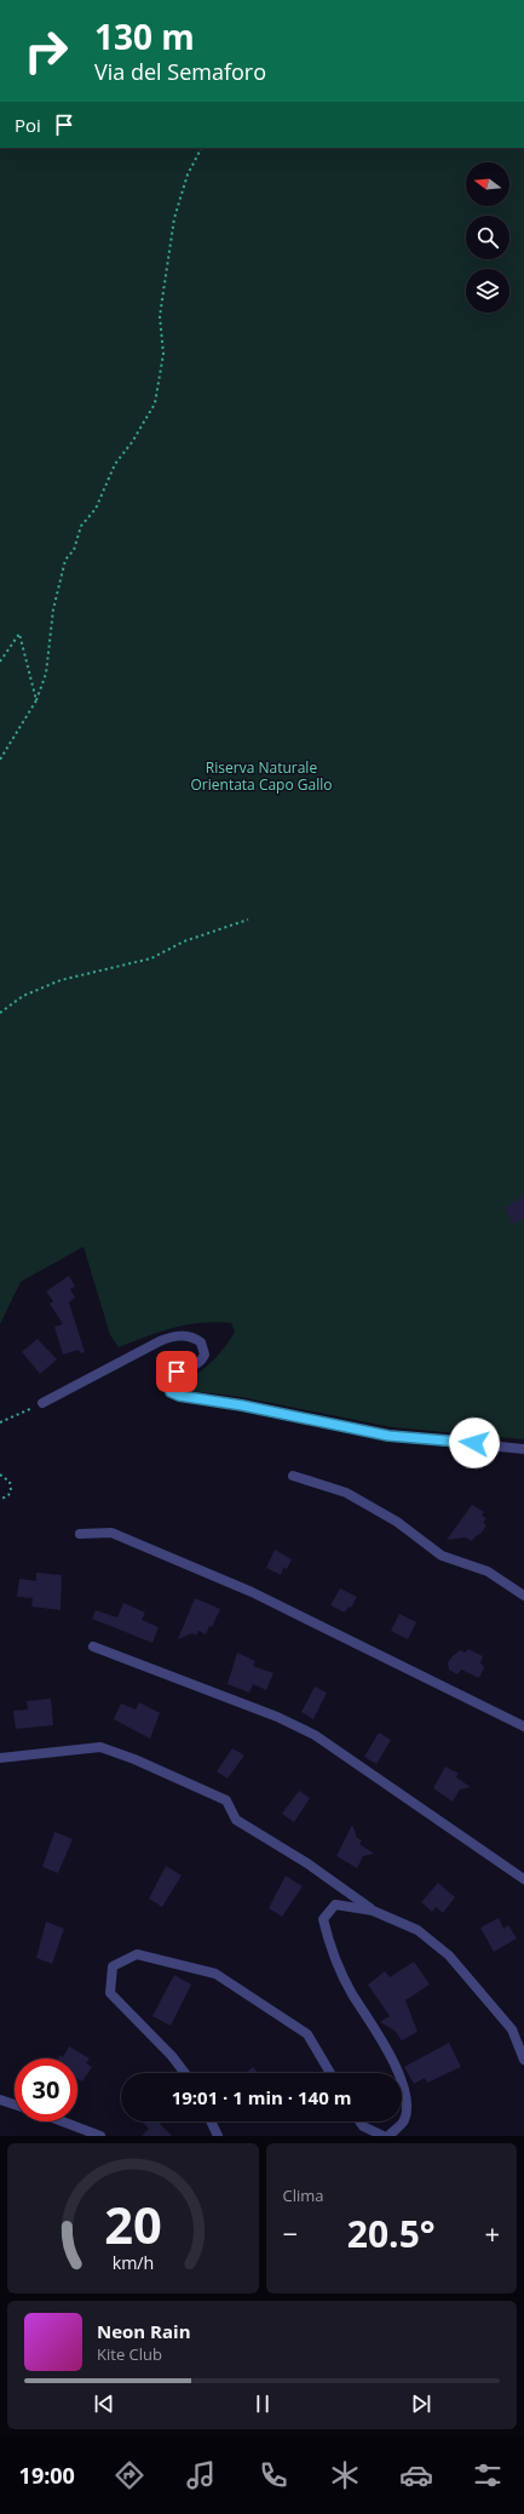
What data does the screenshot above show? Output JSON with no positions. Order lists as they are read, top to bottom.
{
  "parks": ["Riserva Naturale Orientata Capo Gallo"],
  "north": "left",
  "page": {
    "turn": ["130 m", "Via del Semaforo"],
    "then": "Poi",
    "limit": "30",
    "trip": "19:01 · 1 min · 140 m",
    "tile": "Clima",
    "heat": ["−", "20.5°", "+"],
    "song": ["Neon Rain", "Kite Club"],
    "tabs": "19:00",
    "gauge": ["20", "km/h"]
  }
}
